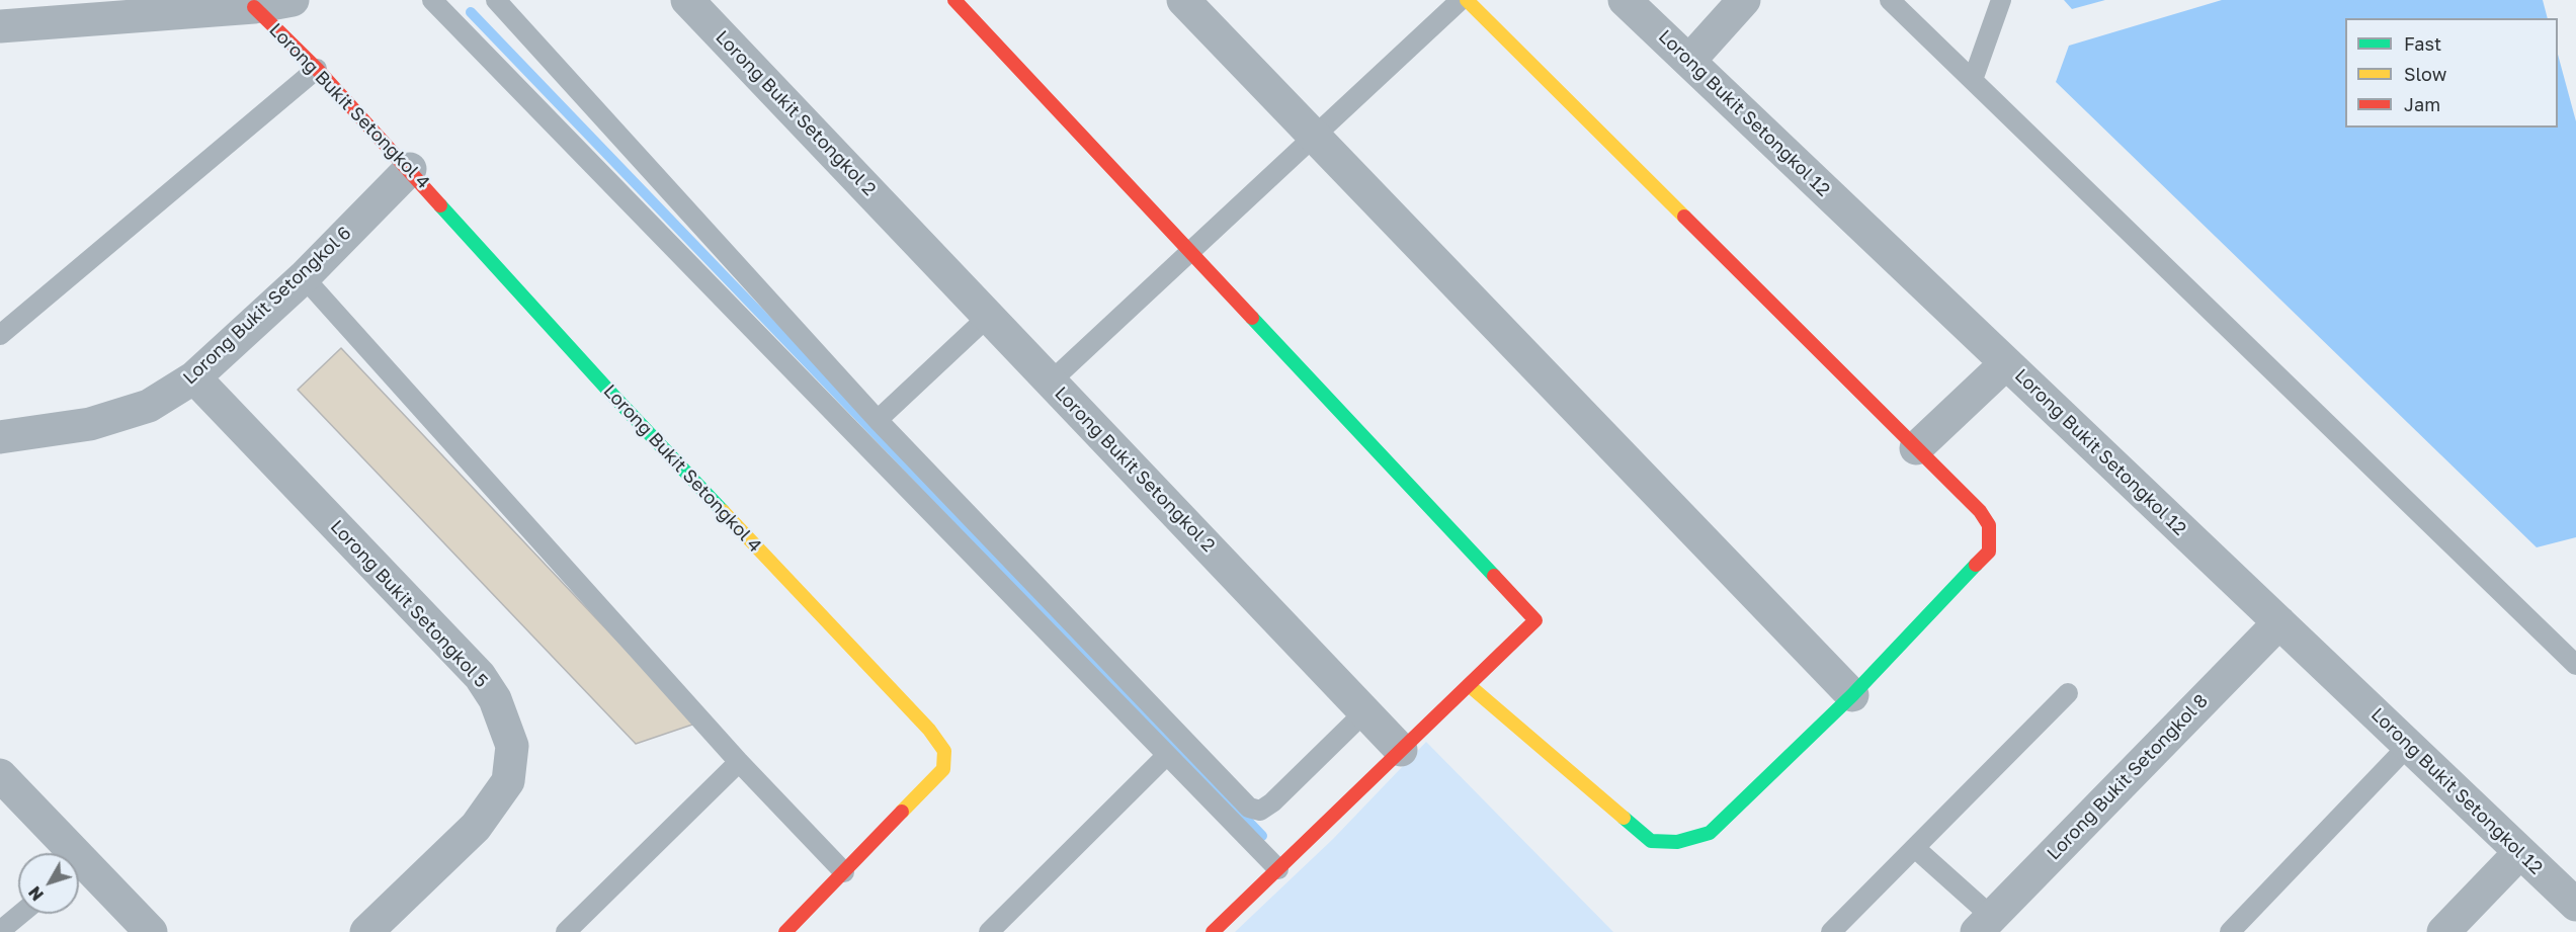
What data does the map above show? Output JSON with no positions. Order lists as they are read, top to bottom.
{
  "streets": {
    "street": [
      "Lorong Bukit Setongkol 4",
      "Lorong Bukit Setongkol 2",
      "Lorong Bukit Setongkol 12",
      "Lorong Bukit Setongkol 6",
      "Lorong Bukit Setongkol 5",
      "Lorong Bukit Setongkol 8"
    ]
  },
  "crossings": [
    ["Lorong Bukit Setongkol 4", "Lorong Bukit Setongkol 6"],
    ["Lorong Bukit Setongkol 12", "Lorong Bukit Setongkol 8"],
    ["Lorong Bukit Setongkol 6", "Lorong Bukit Setongkol 5"]
  ],
  "legend": ["Fast", "Slow", "Jam"],
  "north": "bottom left"
}
